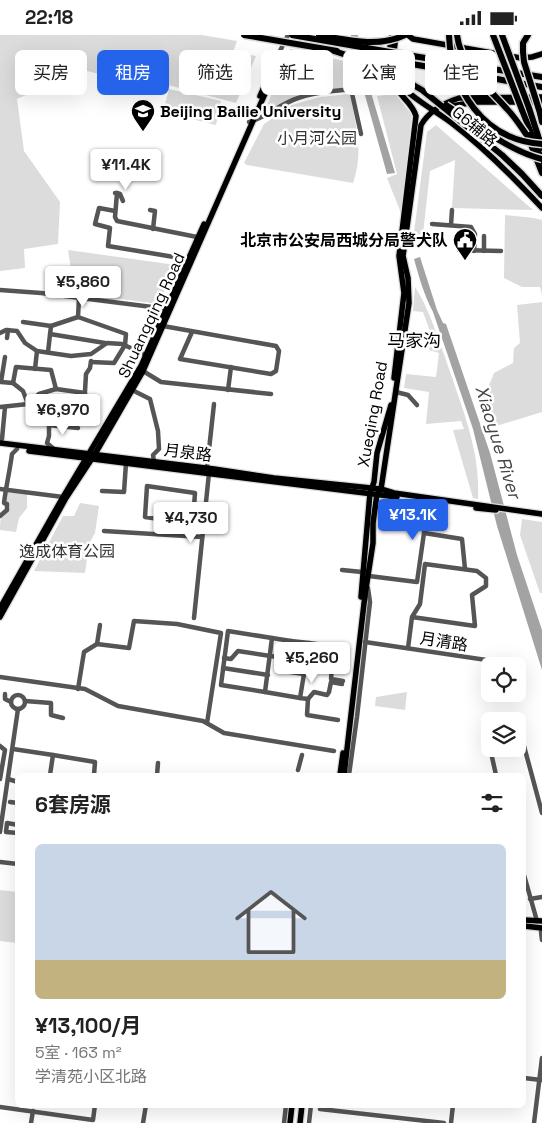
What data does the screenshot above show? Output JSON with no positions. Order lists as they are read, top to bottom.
{
  "streets": {
    "main road": [
      "G6辅路",
      "Shuangqing Road",
      "Xueqing Road",
      "月泉路"
    ],
    "street": ["月清路"]
  },
  "crossings": [
    ["Shuangqing Road", "月泉路"],
    ["Xueqing Road", "月泉路"],
    ["Xueqing Road", "月清路"]
  ],
  "districts": ["马家沟"],
  "water": ["Xiaoyue River"],
  "parks": ["小月河公园", "逸成体育公园"],
  "places": {
    "school or university": ["Beijing Bailie University"],
    "public building": ["北京市公安局西城分局警犬队"]
  },
  "page": {
    "status": "22:18",
    "chip": [
      "买房",
      "租房",
      "筛选",
      "新上",
      "公寓",
      "住宅"
    ],
    "price": [
      "¥11.4K",
      "¥5,860",
      "¥6,970",
      "¥13.1K",
      "¥4,730",
      "¥5,260"
    ],
    "heading": "6套房源",
    "list": [
      {
        "name": "¥13,100/月",
        "note": "5室 · 163 m² · 学清苑小区北路"
      }
    ]
  }
}
